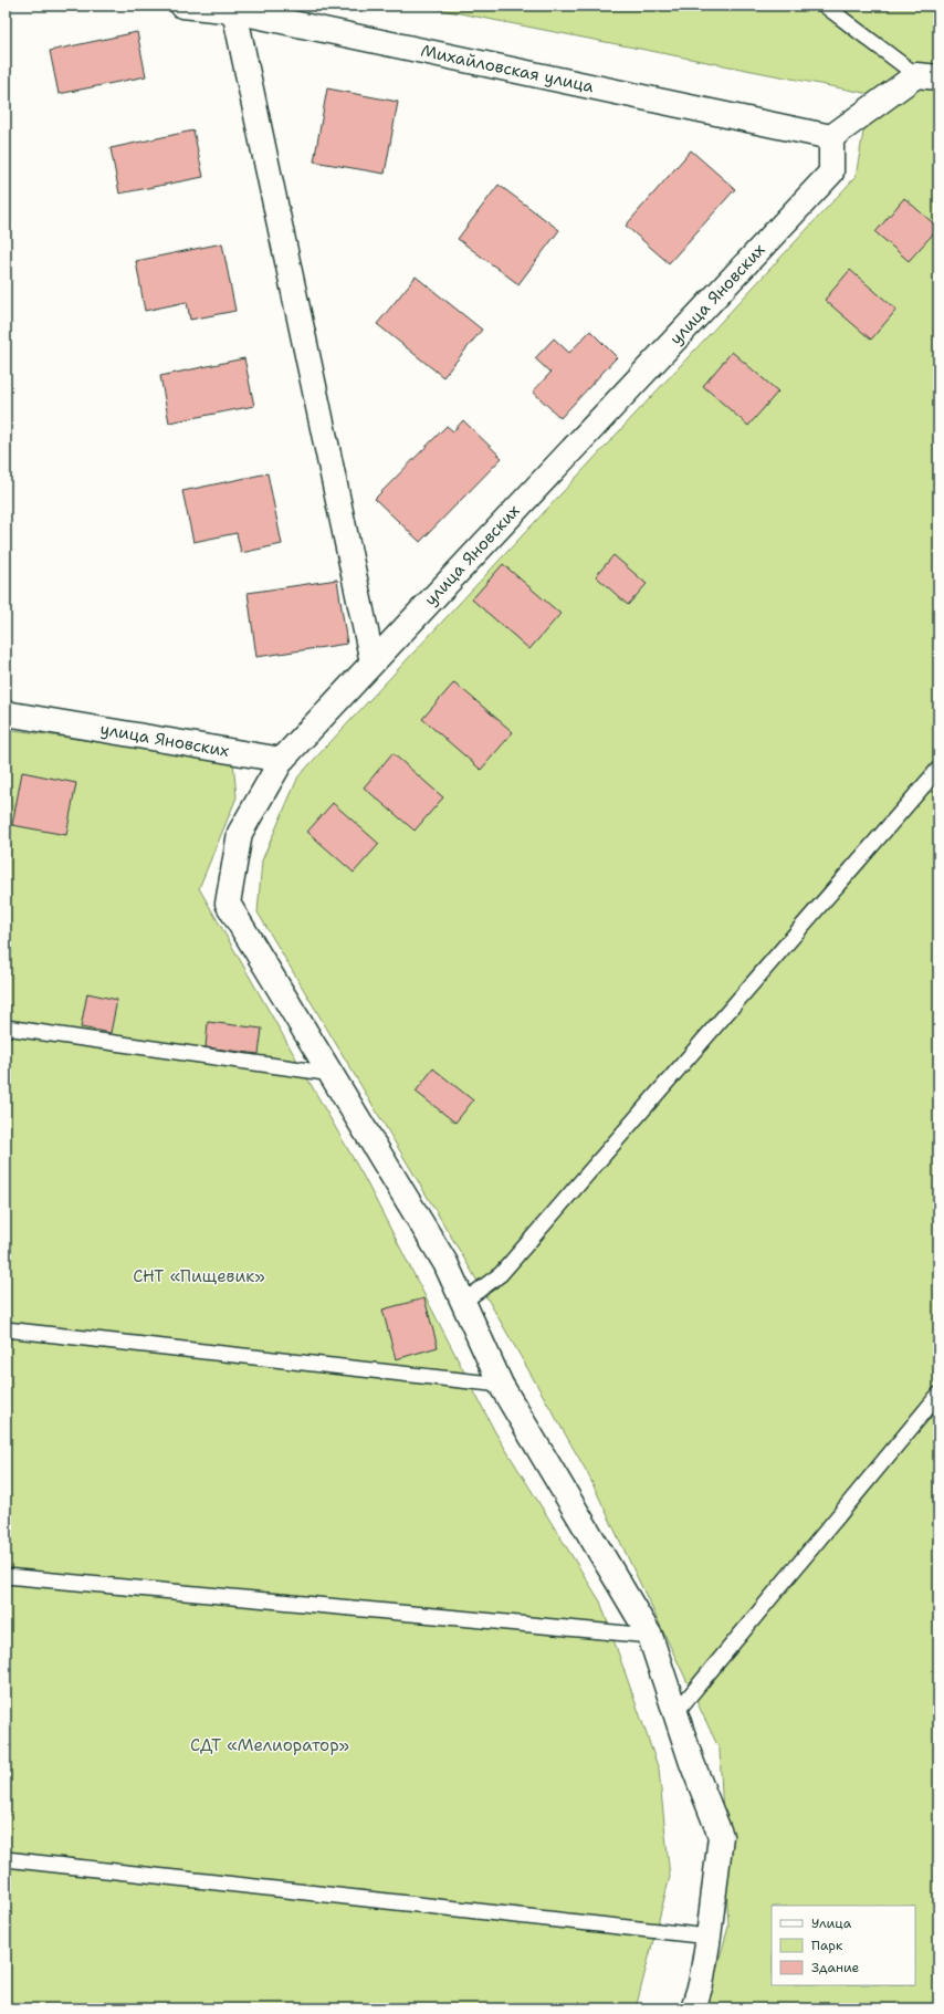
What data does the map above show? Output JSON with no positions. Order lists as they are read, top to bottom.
{
  "streets": {
    "street": ["Михайловская улица", "улица Яновских"]
  },
  "crossings": [
    ["Михайловская улица", "улица Яновских"]
  ],
  "parks": ["СНТ «Пищевик»", "СДТ «Мелиоратор»"],
  "legend": ["Улица", "Парк", "Здание"]
}
